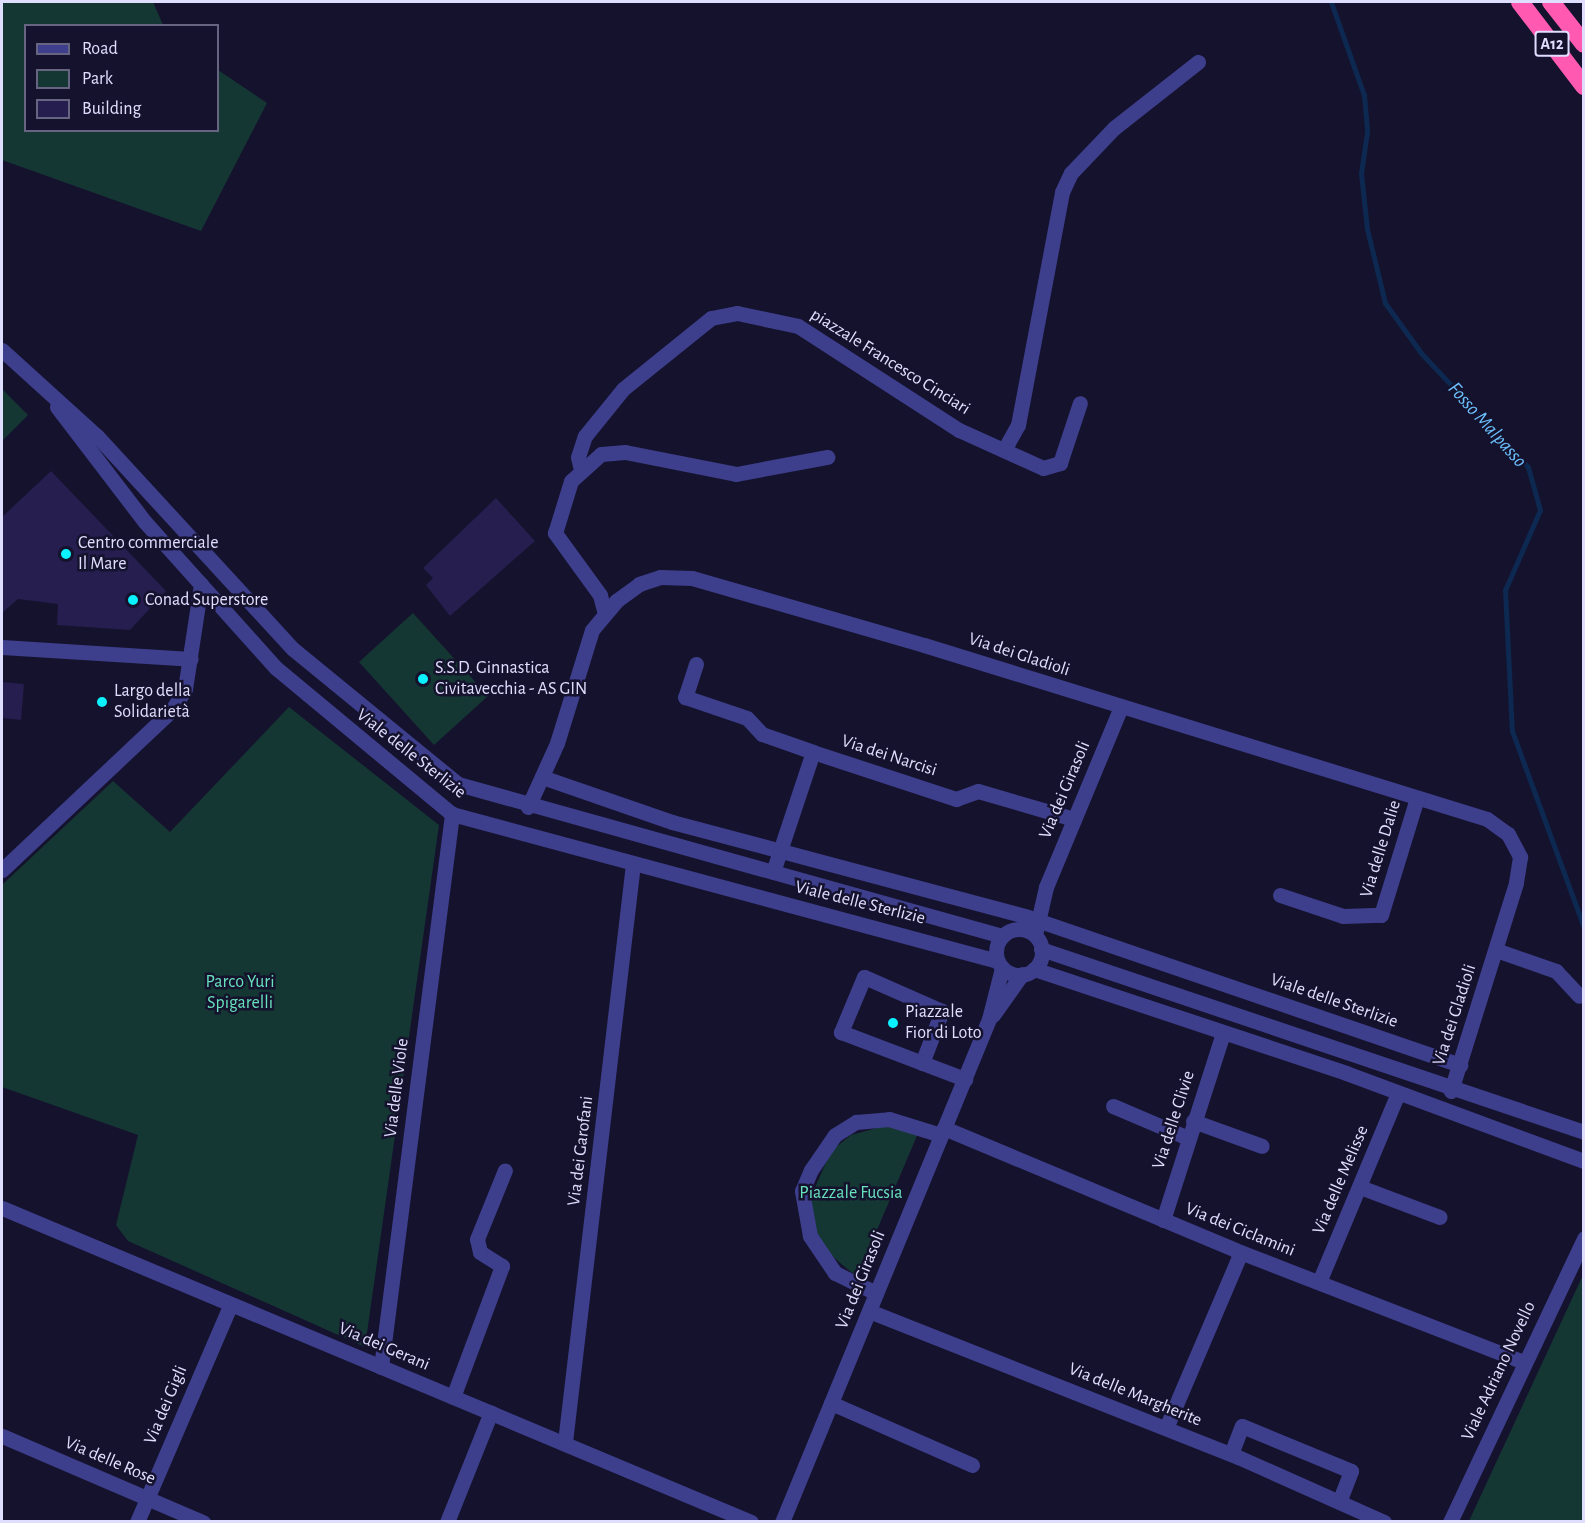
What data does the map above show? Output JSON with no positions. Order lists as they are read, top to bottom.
{
  "streets": {
    "highway": ["A12"],
    "street": [
      "piazzale Francesco Cinciari",
      "Via dei Gladioli",
      "Viale delle Sterlizie",
      "Via dei Narcisi",
      "Via dei Girasoli",
      "Via delle Dalie",
      "Via delle Viole",
      "Via delle Clivie",
      "Via dei Garofani",
      "Via delle Melisse",
      "Via dei Ciclamini",
      "Via dei Gerani",
      "Viale Adriano Novello",
      "Via delle Margherite",
      "Via dei Gigli",
      "Via delle Rose"
    ]
  },
  "crossings": [
    ["piazzale Francesco Cinciari", "Via dei Gladioli"],
    ["Via dei Gladioli", "Viale delle Sterlizie"],
    ["Via dei Gladioli", "Via dei Girasoli"],
    ["Via dei Gladioli", "Via delle Dalie"],
    ["Viale delle Sterlizie", "Via dei Narcisi"],
    ["Viale delle Sterlizie", "Via dei Girasoli"],
    ["Viale delle Sterlizie", "Via delle Viole"],
    ["Viale delle Sterlizie", "Via dei Garofani"],
    ["Via dei Narcisi", "Via dei Girasoli"],
    ["Via dei Girasoli", "Via dei Ciclamini"],
    ["Via dei Girasoli", "Via delle Margherite"],
    ["Via delle Viole", "Via dei Gerani"],
    ["Via delle Clivie", "Via dei Ciclamini"],
    ["Via dei Garofani", "Via dei Gerani"],
    ["Via delle Melisse", "Via dei Ciclamini"],
    ["Via dei Ciclamini", "Viale Adriano Novello"],
    ["Via dei Gerani", "Via dei Gigli"],
    ["Via dei Gigli", "Via delle Rose"]
  ],
  "water": ["Fosso Malpasso"],
  "parks": ["Parco Yuri Spigarelli", "Piazzale Fucsia"],
  "places": [
    "Centro commerciale Il Mare",
    "Conad Superstore",
    "S.S.D. Ginnastica Civitavecchia - AS GIN",
    "Largo della Solidarietà",
    "Piazzale Fior di Loto"
  ],
  "legend": ["Road", "Park", "Building"]
}
